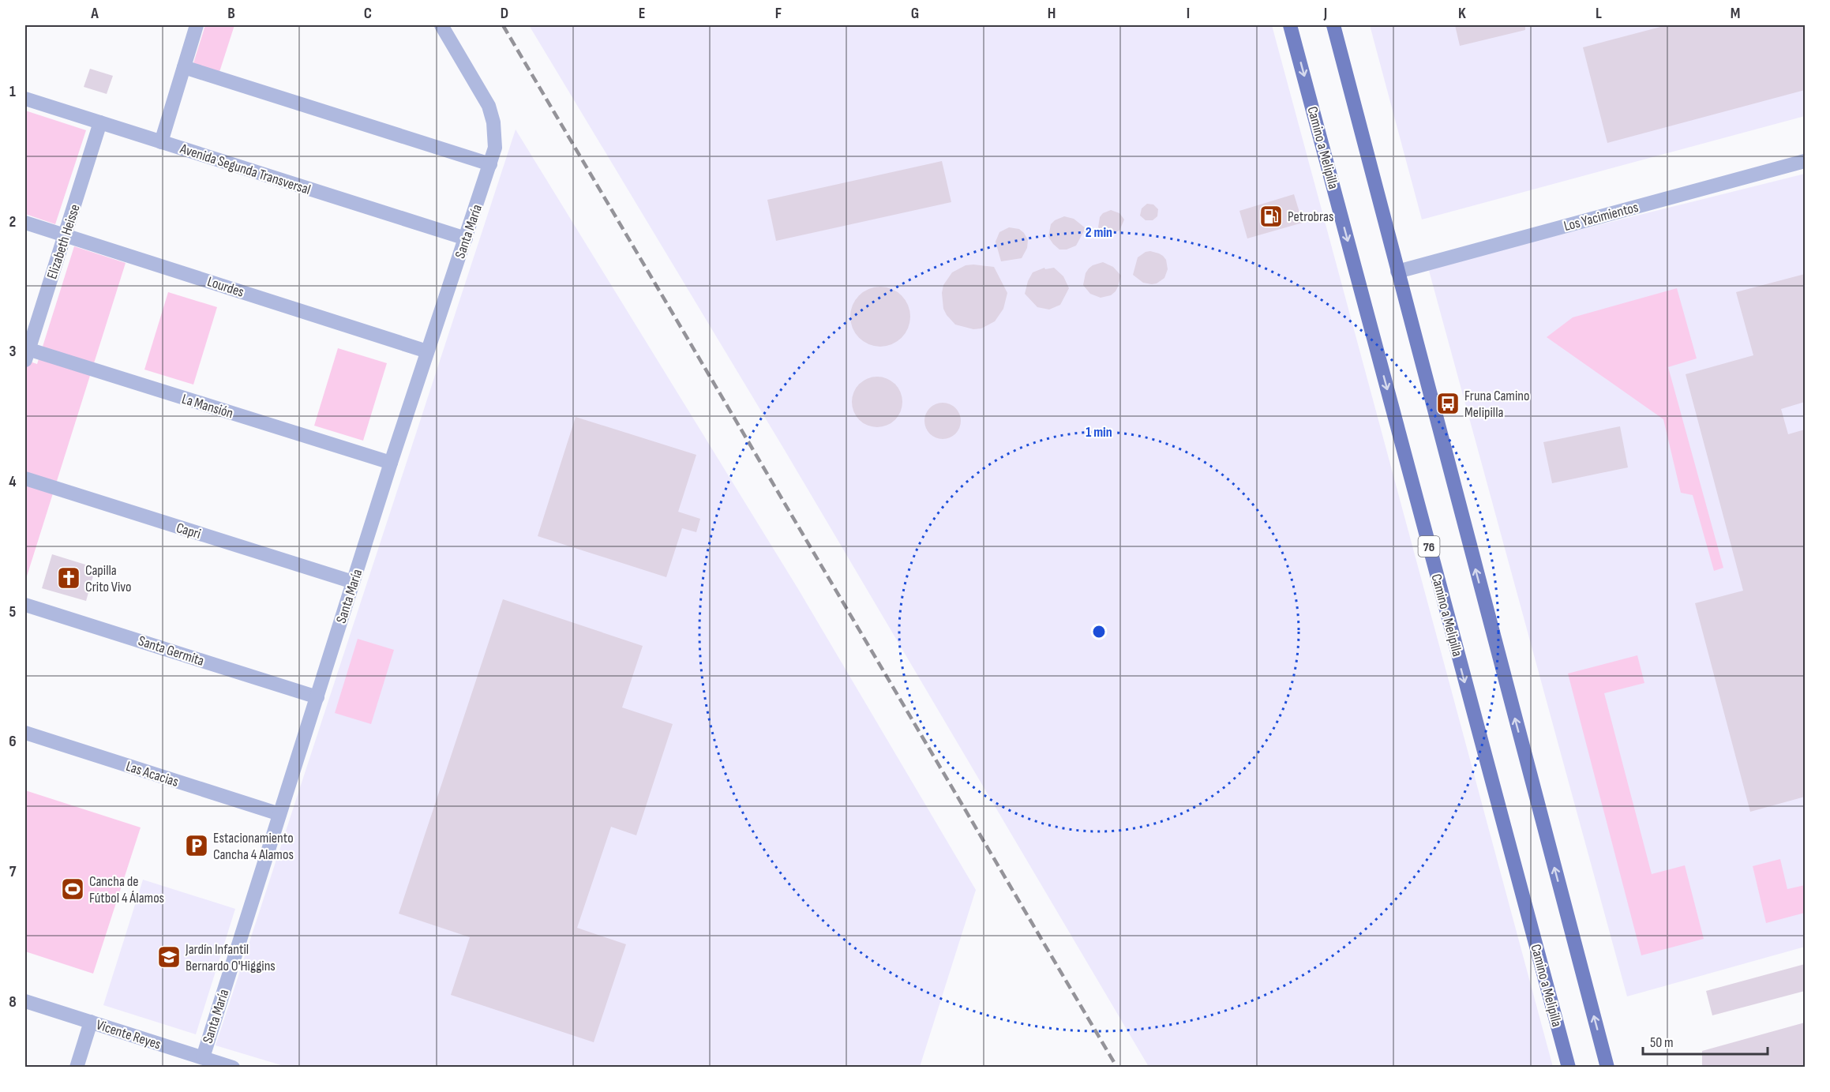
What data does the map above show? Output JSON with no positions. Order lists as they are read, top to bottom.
{
  "streets": {
    "main road": ["Camino a Melipilla", "76"],
    "street": [
      "Avenida Segunda Transversal",
      "Los Yacimientos",
      "Santa María",
      "Elizabeth Heisse",
      "Lourdes",
      "La Mansión",
      "Capri",
      "Santa Germita",
      "Las Acacias",
      "Vicente Reyes"
    ]
  },
  "crossings": [
    ["Avenida Segunda Transversal", "Santa María"],
    ["Avenida Segunda Transversal", "Elizabeth Heisse"],
    ["Santa María", "Lourdes"],
    ["Santa María", "La Mansión"],
    ["Santa María", "Capri"],
    ["Santa María", "Santa Germita"],
    ["Santa María", "Las Acacias"],
    ["Santa María", "Vicente Reyes"],
    ["Elizabeth Heisse", "Lourdes"],
    ["Elizabeth Heisse", "La Mansión"]
  ],
  "places": {
    "fuel station": ["Petrobras"],
    "bus stop": ["Fruna Camino Melipilla"],
    "church": ["Capilla Crito Vivo"],
    "parking": ["Estacionamiento Cancha 4 Alamos"],
    "sports": ["Cancha de Fútbol 4 Álamos"],
    "school or university": ["Jardín Infantil Bernardo O'Higgins"]
  },
  "scale_bar": "50 m",
  "grid": {
    "columns": [
      "A",
      "B",
      "C",
      "D",
      "E",
      "F",
      "G",
      "H",
      "I",
      "J",
      "K",
      "L",
      "M"
    ],
    "rows": [
      "1",
      "2",
      "3",
      "4",
      "5",
      "6",
      "7",
      "8"
    ]
  },
  "rings": ["2 min", "1 min"]
}
